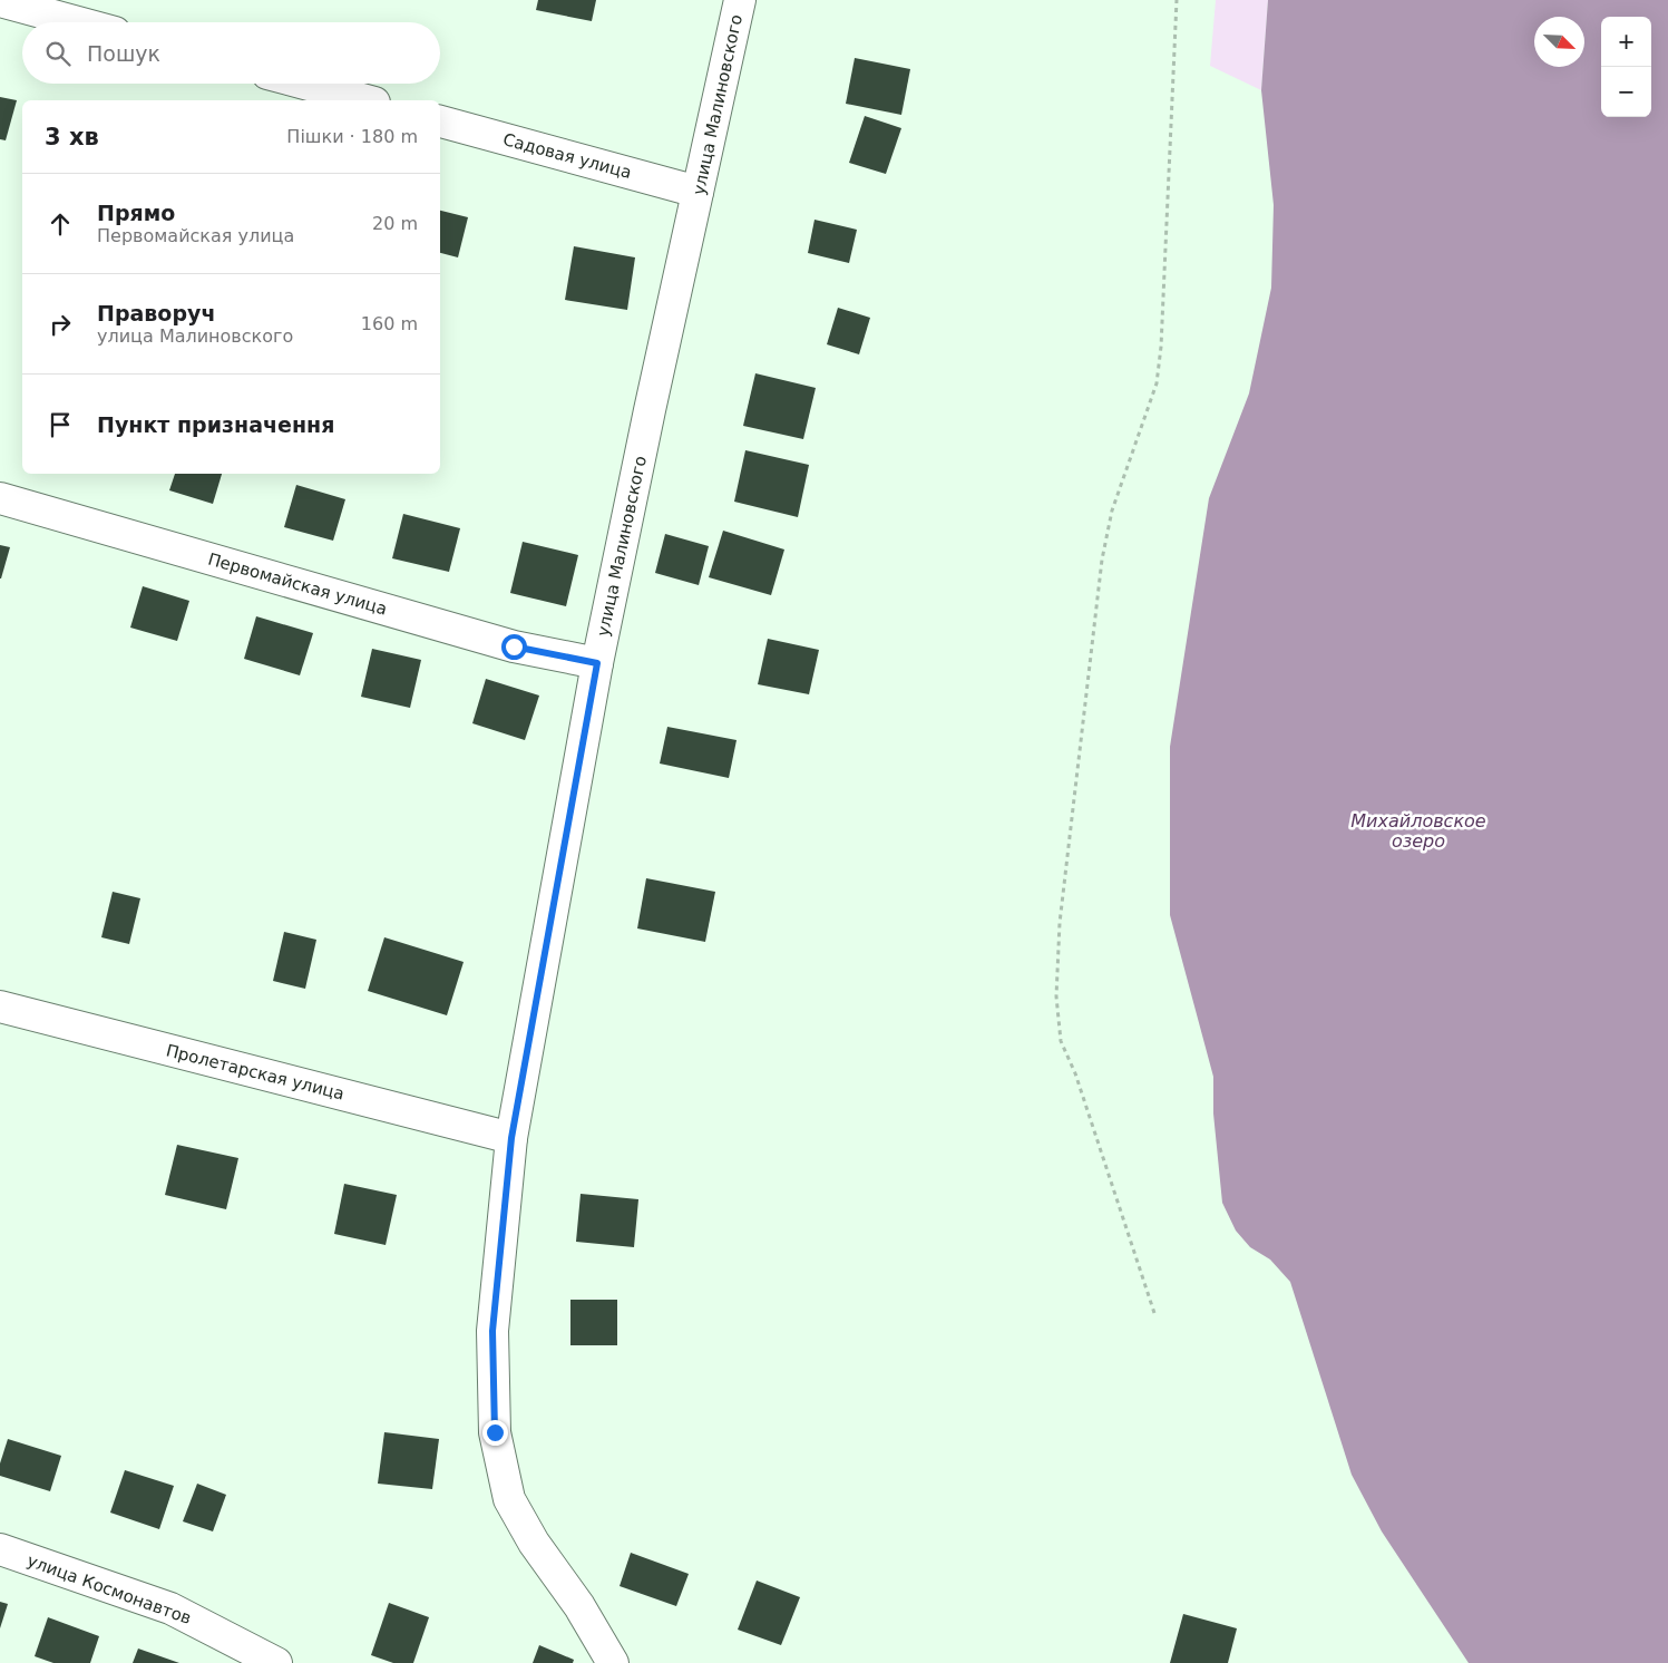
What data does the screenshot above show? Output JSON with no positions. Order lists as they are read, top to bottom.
{
  "streets": {
    "street": [
      "улица Малиновского",
      "Садовая улица",
      "Первомайская улица",
      "Пролетарская улица",
      "улица Космонавтов"
    ]
  },
  "crossings": [
    ["улица Малиновского", "Садовая улица"],
    ["улица Малиновского", "Первомайская улица"],
    ["улица Малиновского", "Пролетарская улица"]
  ],
  "water": ["Михайловское озеро"],
  "north": "bottom right",
  "page": {
    "map_buttons": ["+", "−"],
    "search": "Пошук",
    "heading": ["3 хв", "Пішки · 180 m"],
    "list": [
      ["Прямо", "Первомайская улица", "20 m"],
      ["Праворуч", "улица Малиновского", "160 m"],
      "Пункт призначення"
    ]
  }
}
